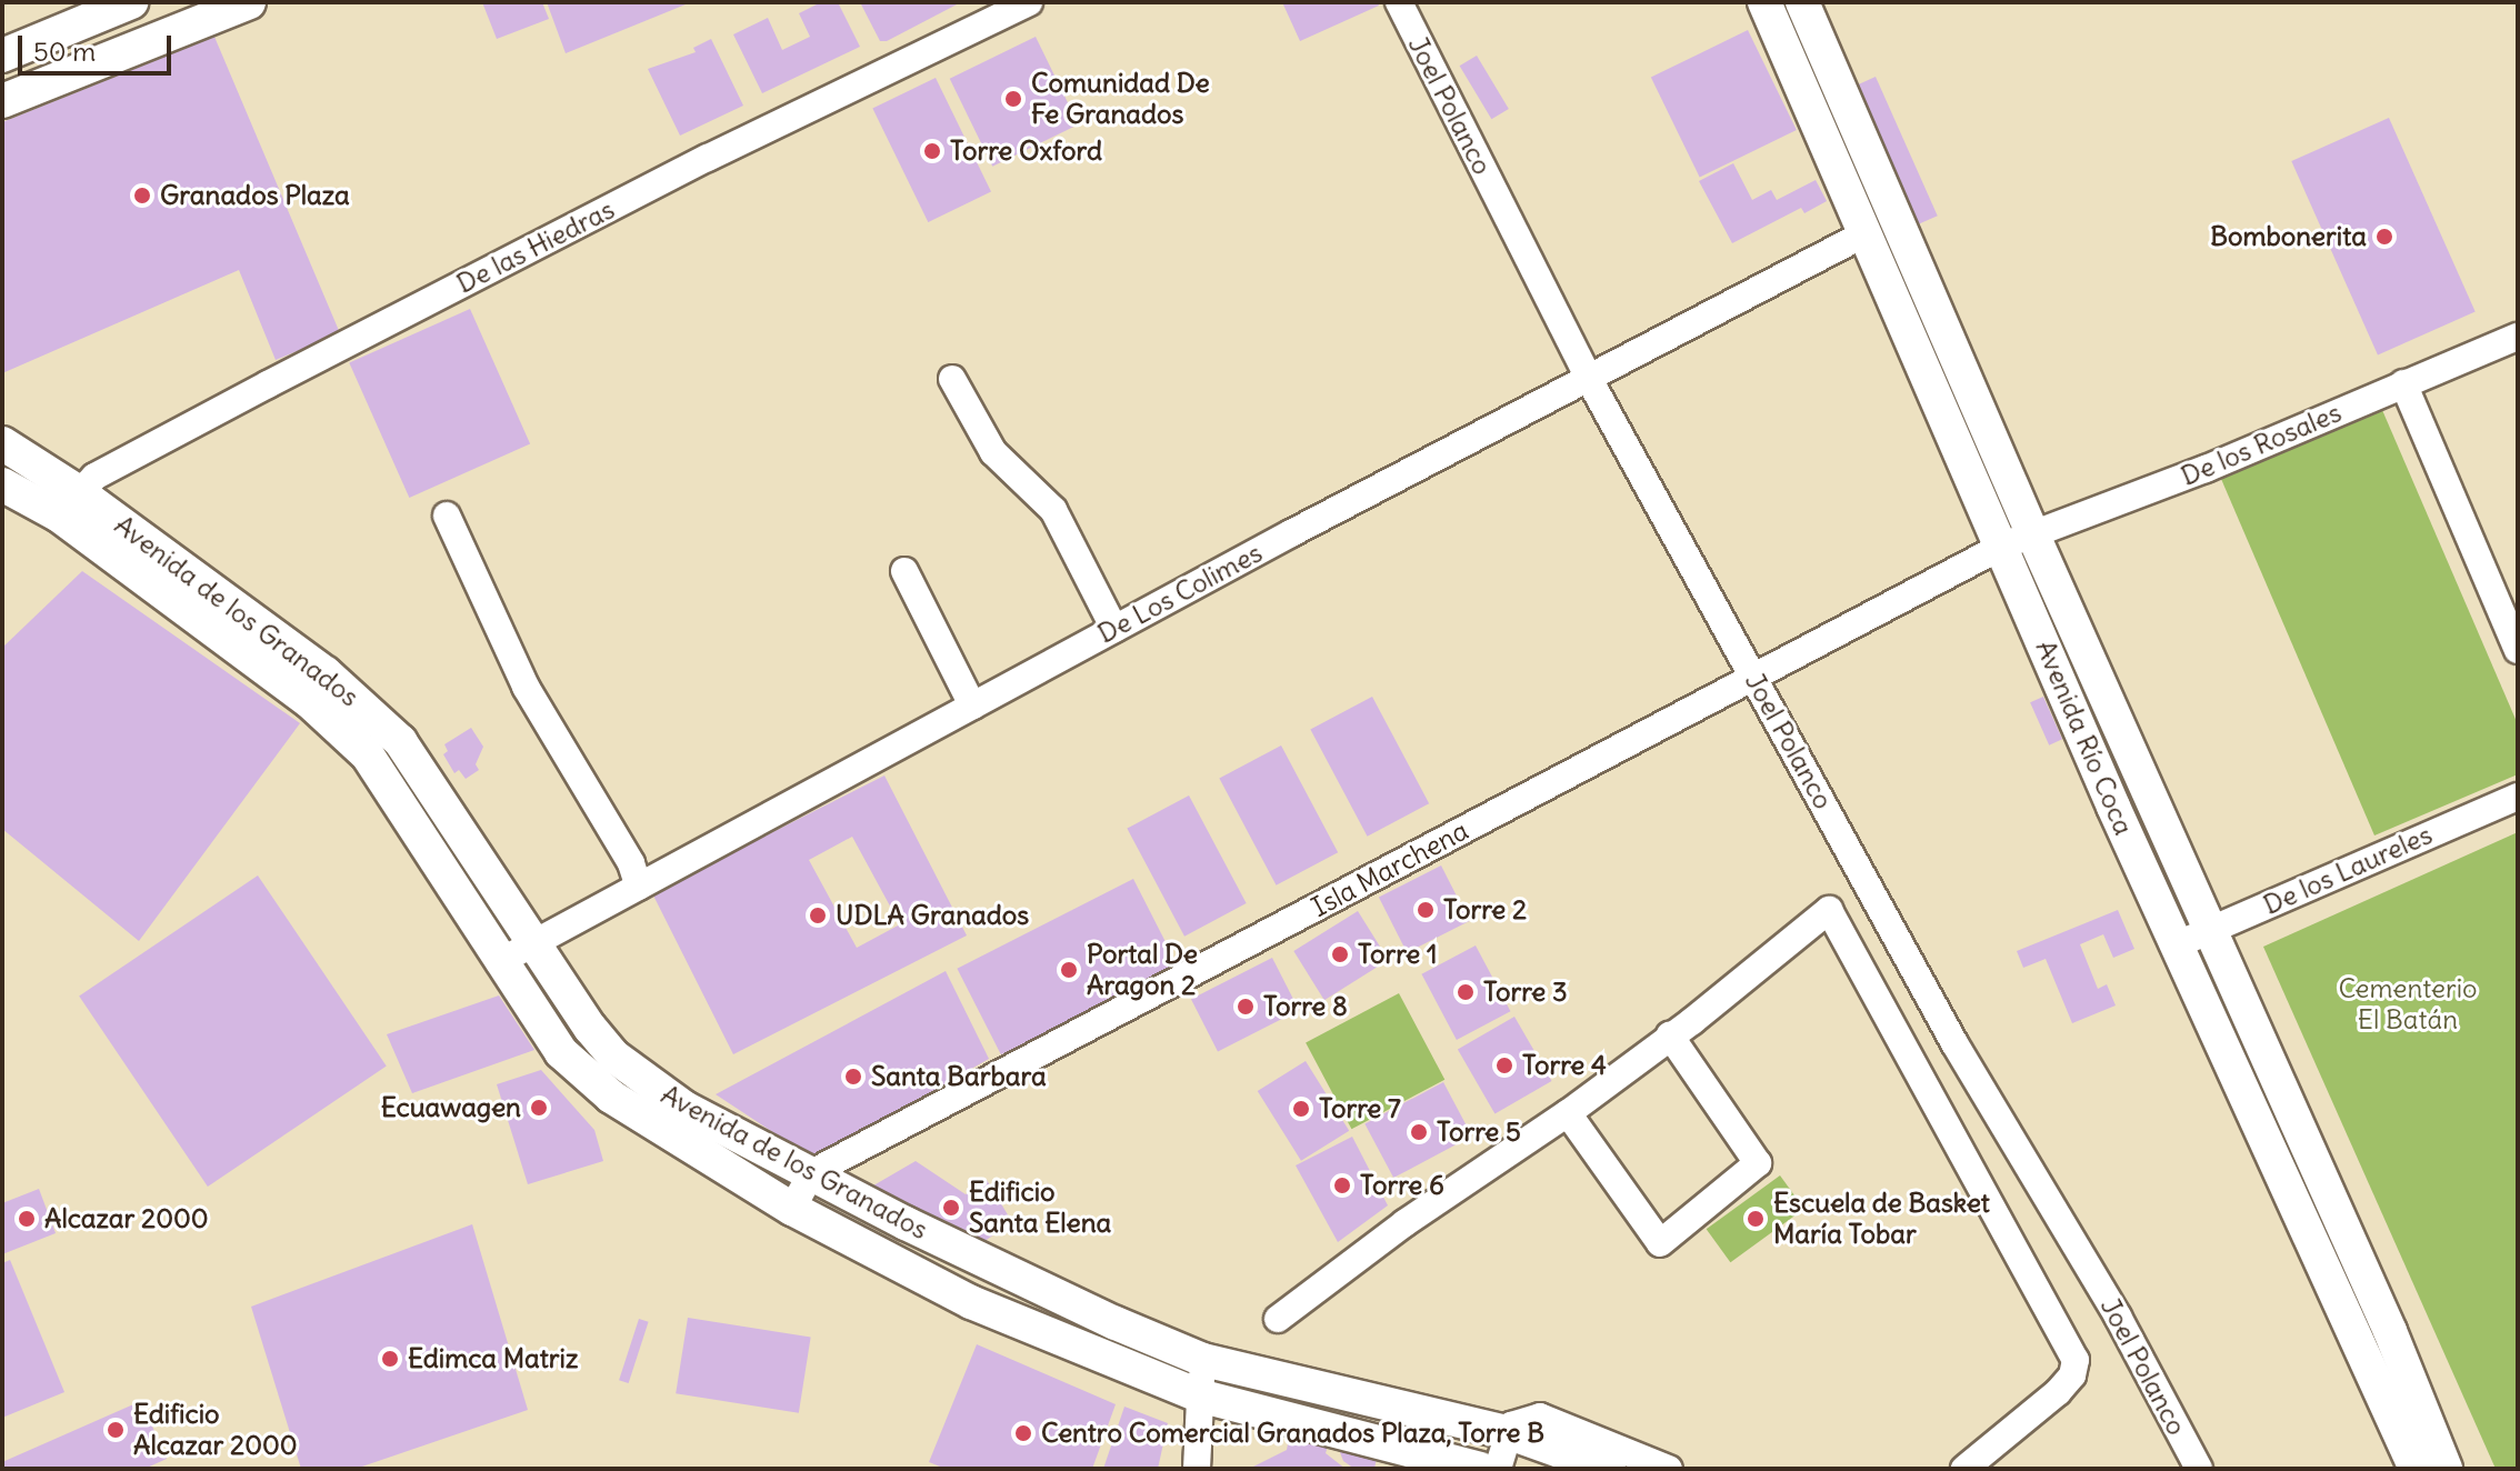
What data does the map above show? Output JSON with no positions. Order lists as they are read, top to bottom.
{
  "streets": {
    "main road": ["Avenida de los Granados", "Avenida Río Coca"],
    "street": [
      "Joel Polanco",
      "De las Hiedras",
      "De los Rosales",
      "De Los Colimes",
      "Isla Marchena",
      "De los Laureles"
    ]
  },
  "crossings": [
    ["Joel Polanco", "De Los Colimes"],
    ["Joel Polanco", "Isla Marchena"],
    ["De las Hiedras", "Avenida de los Granados"],
    ["De los Rosales", "Avenida Río Coca"],
    ["De los Rosales", "Isla Marchena"],
    ["De Los Colimes", "Avenida de los Granados"],
    ["De Los Colimes", "Avenida Río Coca"],
    ["Avenida de los Granados", "Isla Marchena"],
    ["Avenida Río Coca", "Isla Marchena"],
    ["Avenida Río Coca", "De los Laureles"]
  ],
  "parks": ["Cementerio El Batán"],
  "places": [
    "Comunidad De Fe Granados",
    "Torre Oxford",
    "Granados Plaza",
    "Bombonerita",
    "Torre 2",
    "UDLA Granados",
    "Torre 1",
    "Portal De Aragon 2",
    "Torre 3",
    "Torre 8",
    "Torre 4",
    "Santa Barbara",
    "Ecuawagen",
    "Torre 7",
    "Torre 5",
    "Torre 6",
    "Edificio Santa Elena",
    "Alcazar 2000",
    "Escuela de Basket María Tobar",
    "Edimca Matriz",
    "Edificio Alcazar 2000",
    "Centro Comercial Granados Plaza, Torre B"
  ],
  "scale_bar": "50 m"
}
